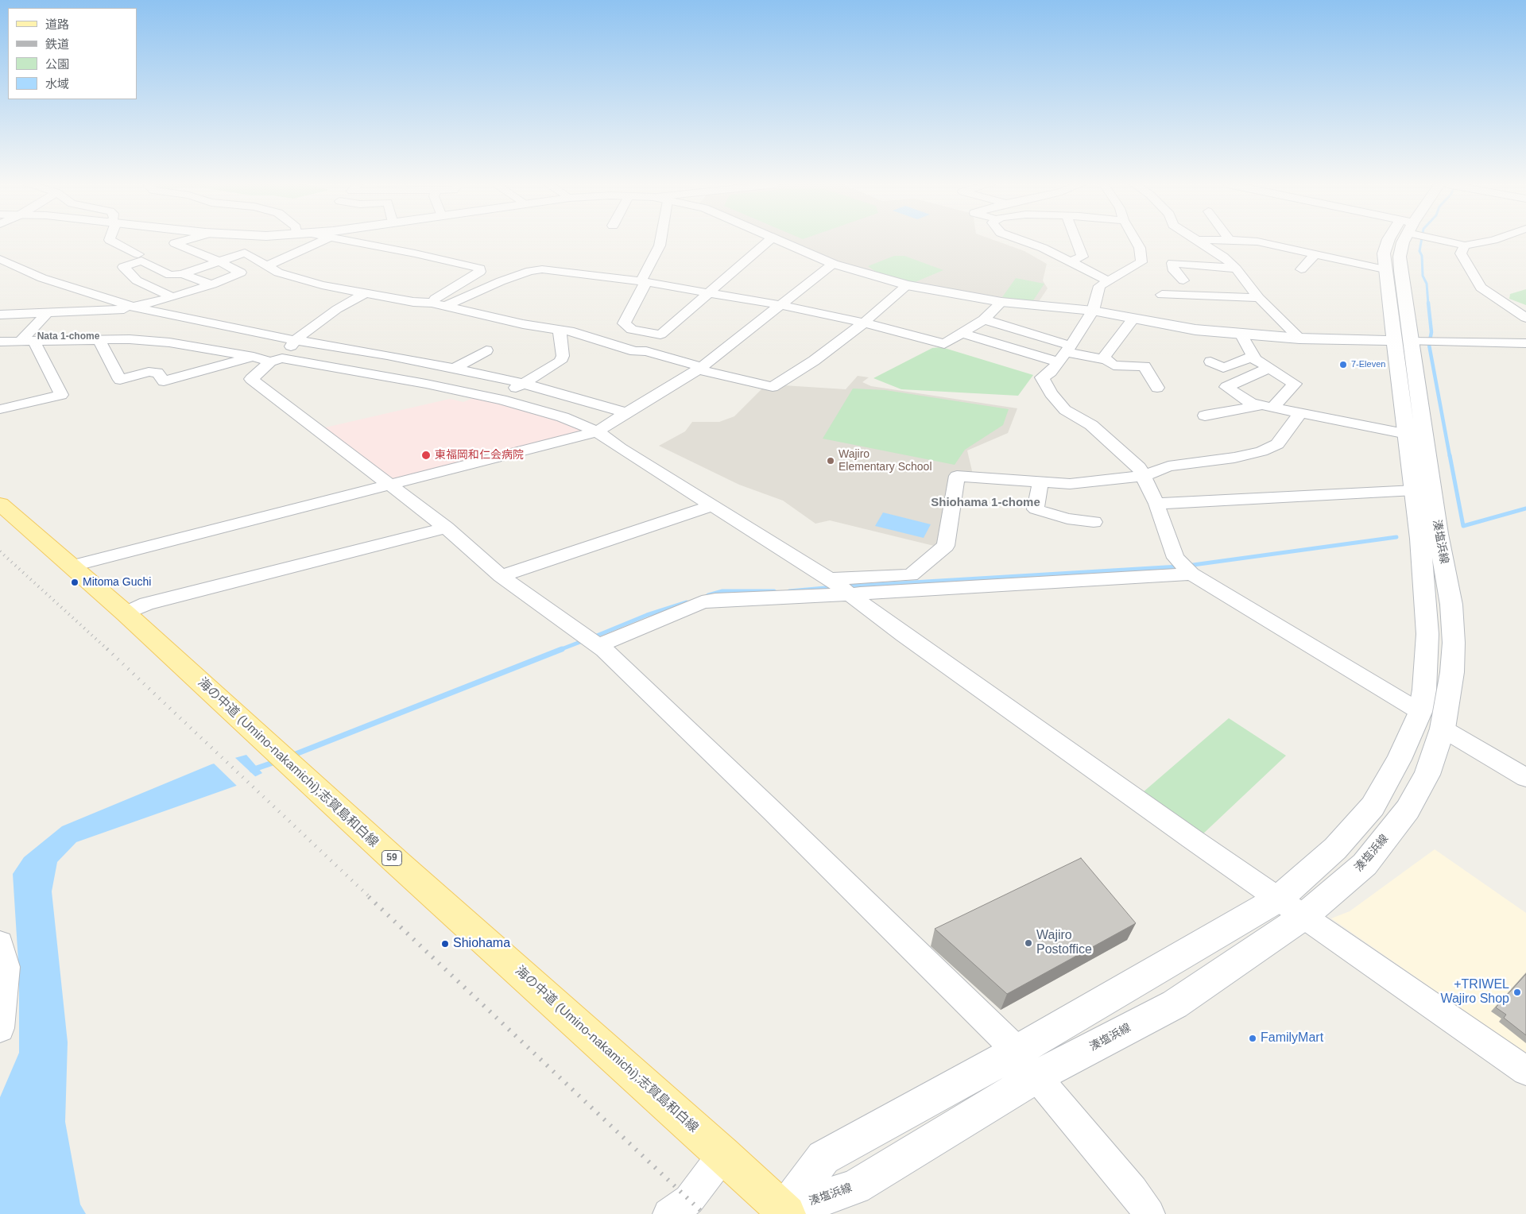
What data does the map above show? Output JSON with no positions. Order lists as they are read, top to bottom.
{
  "streets": {
    "main road": ["湊塩浜線", "海の中道 (Umino-nakamichi);志賀島和白線", "59"]
  },
  "crossings": [
    ["湊塩浜線", "海の中道 (Umino-nakamichi);志賀島和白線"]
  ],
  "districts": ["Nata 1-chome", "Shiohama 1-chome"],
  "places": [
    "7-Eleven",
    "東福岡和仁会病院",
    "Wajiro Elementary School",
    "Mitoma Guchi",
    "Wajiro Postoffice",
    "Shiohama",
    "+TRIWEL Wajiro Shop",
    "FamilyMart"
  ],
  "legend": [
    "道路",
    "鉄道",
    "公園",
    "水域"
  ]
}
